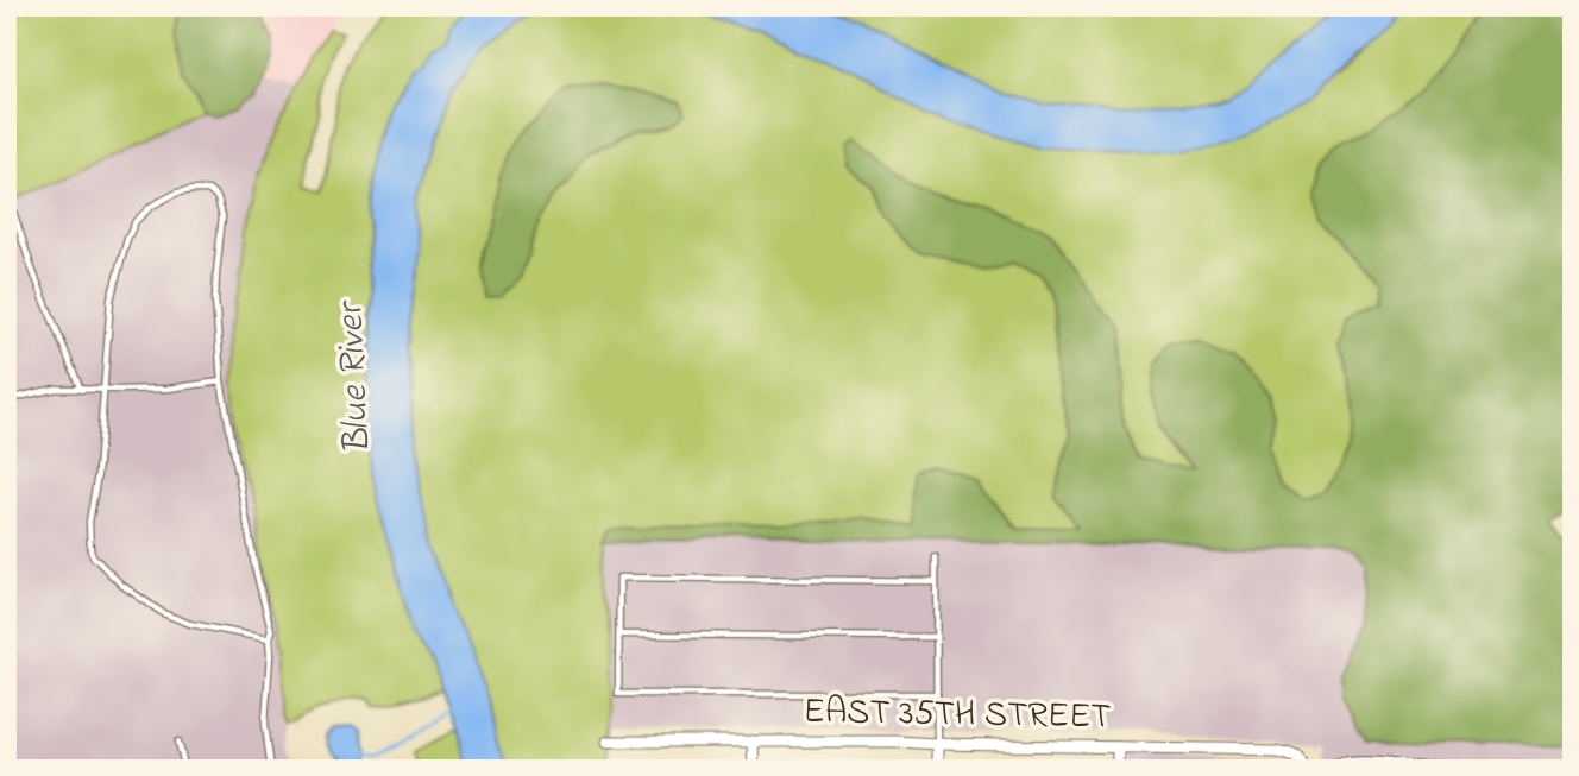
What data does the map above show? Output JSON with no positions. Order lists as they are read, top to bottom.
{
  "streets": {
    "street": ["EAST 35TH STREET"]
  },
  "water": ["Blue River"]
}
